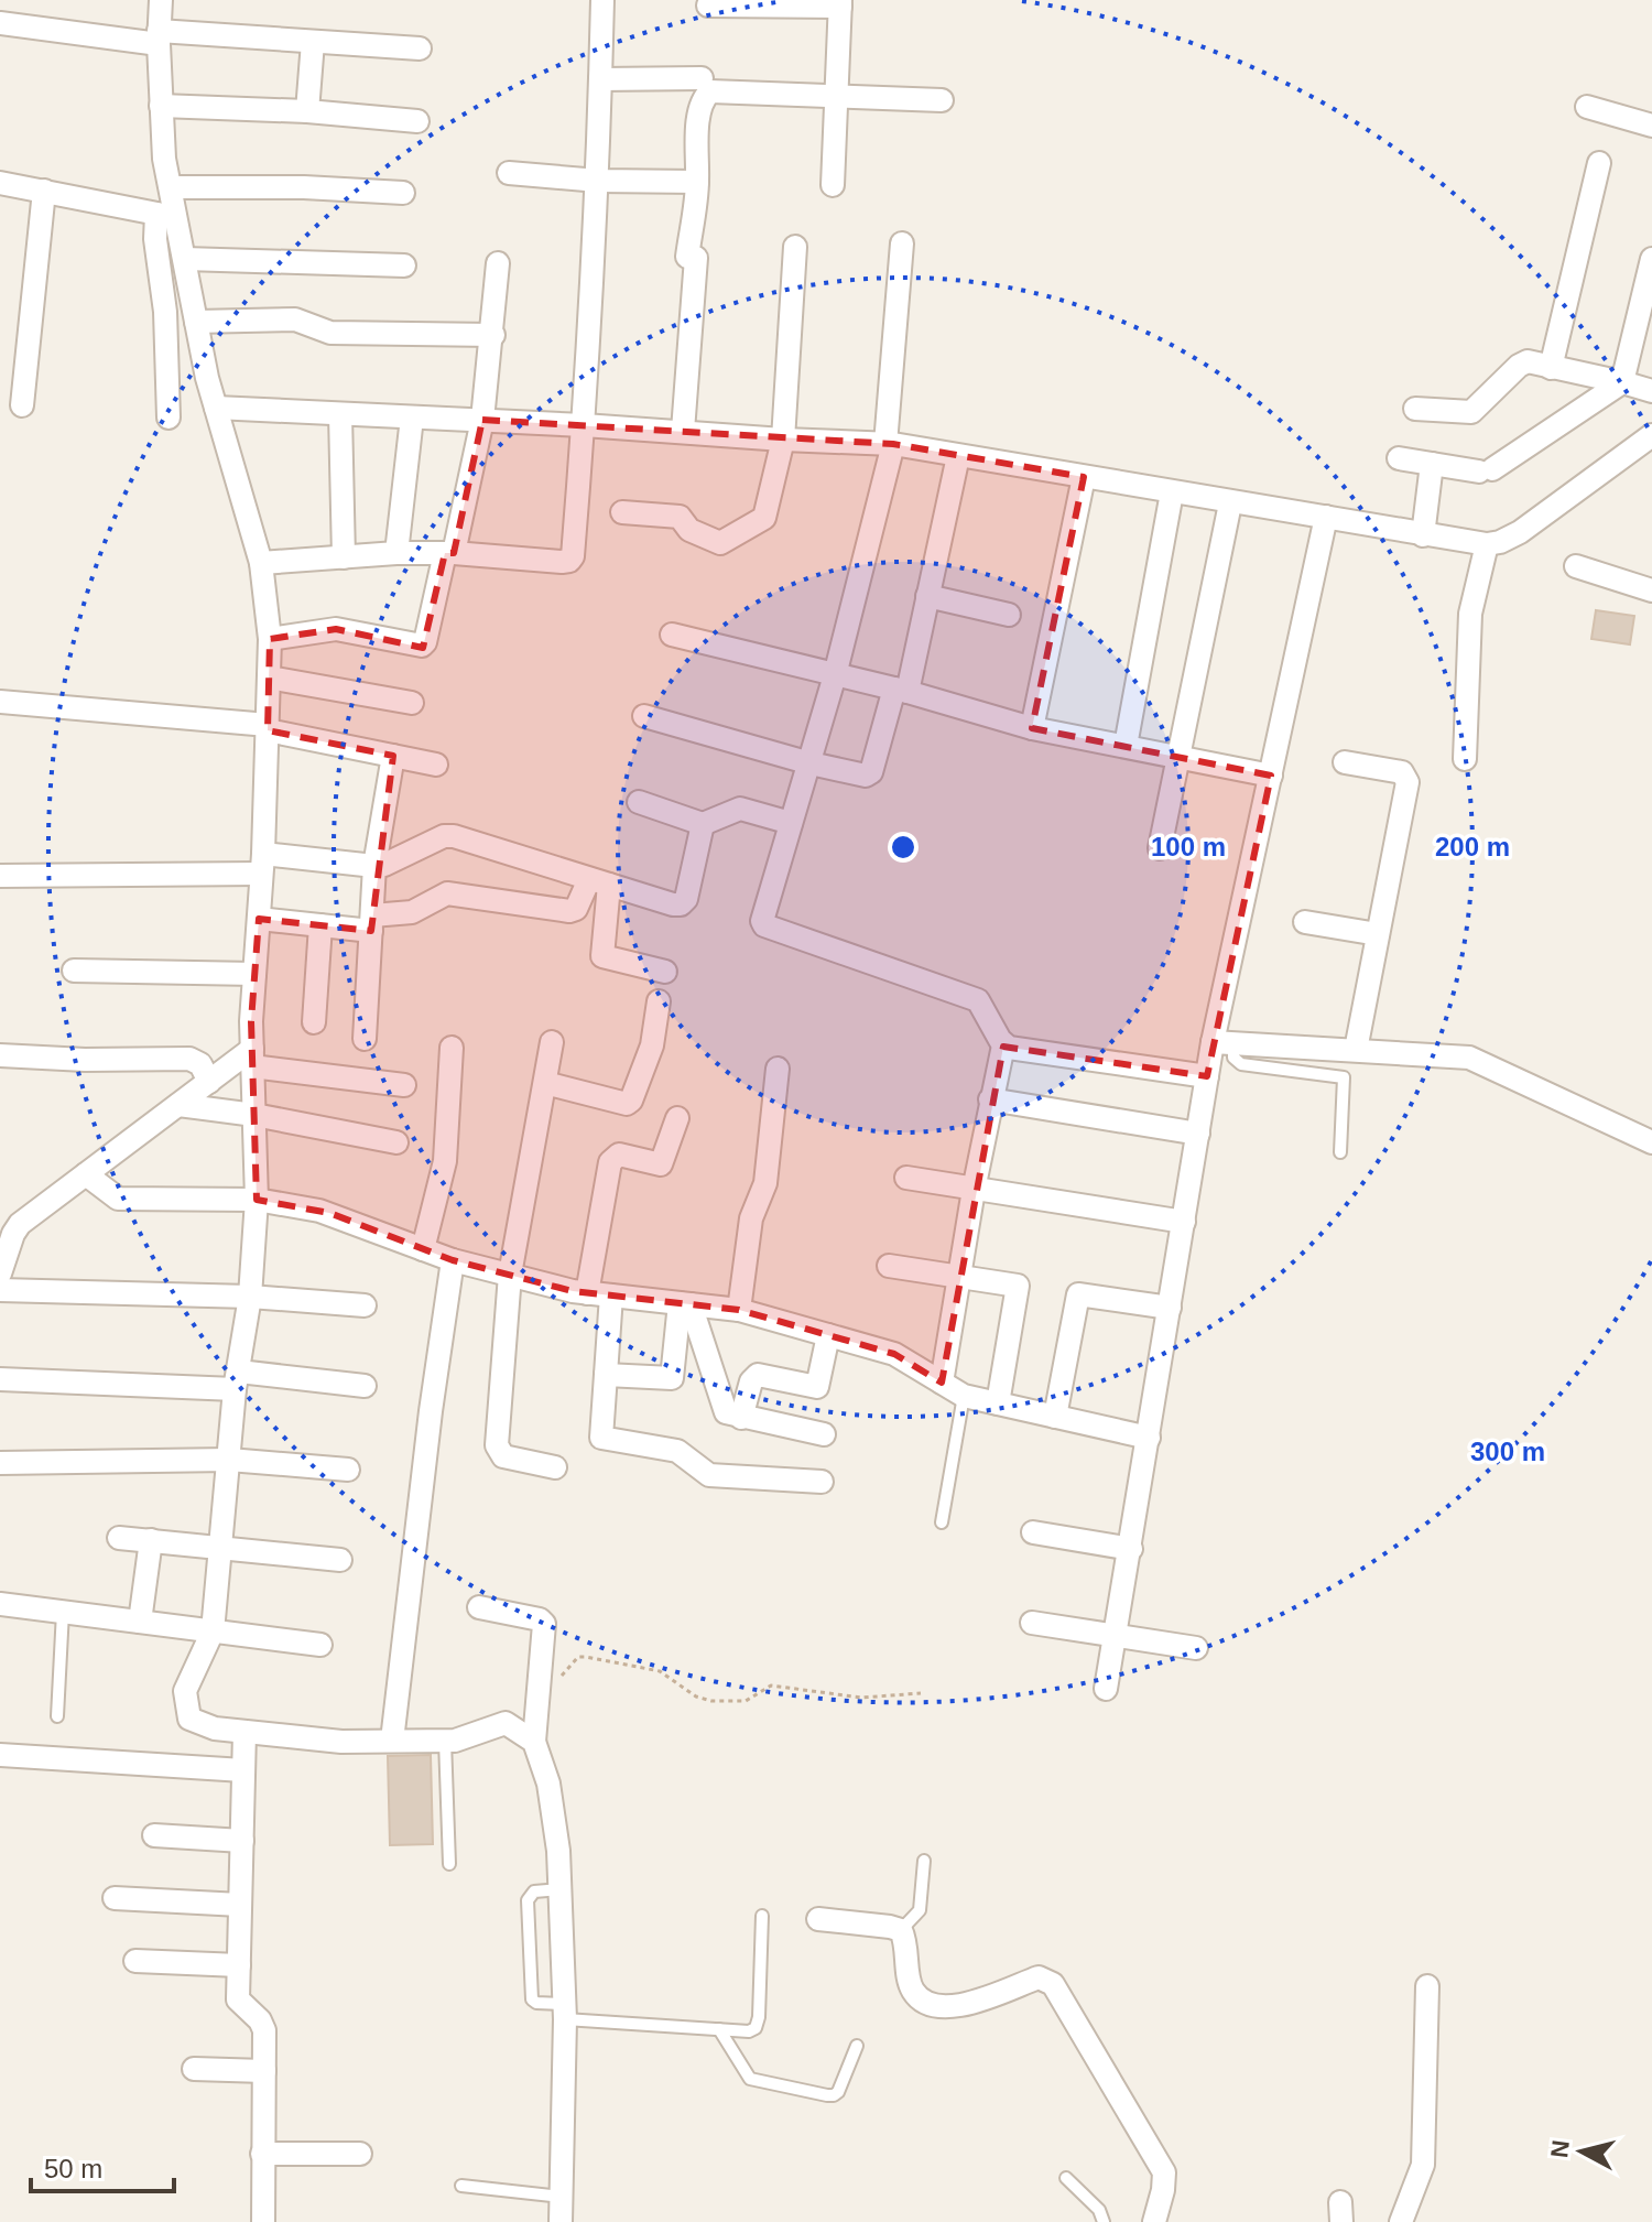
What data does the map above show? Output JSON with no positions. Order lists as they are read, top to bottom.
{
  "scale_bar": "50 m",
  "north": "left",
  "rings": ["100 m", "200 m", "300 m"]
}
